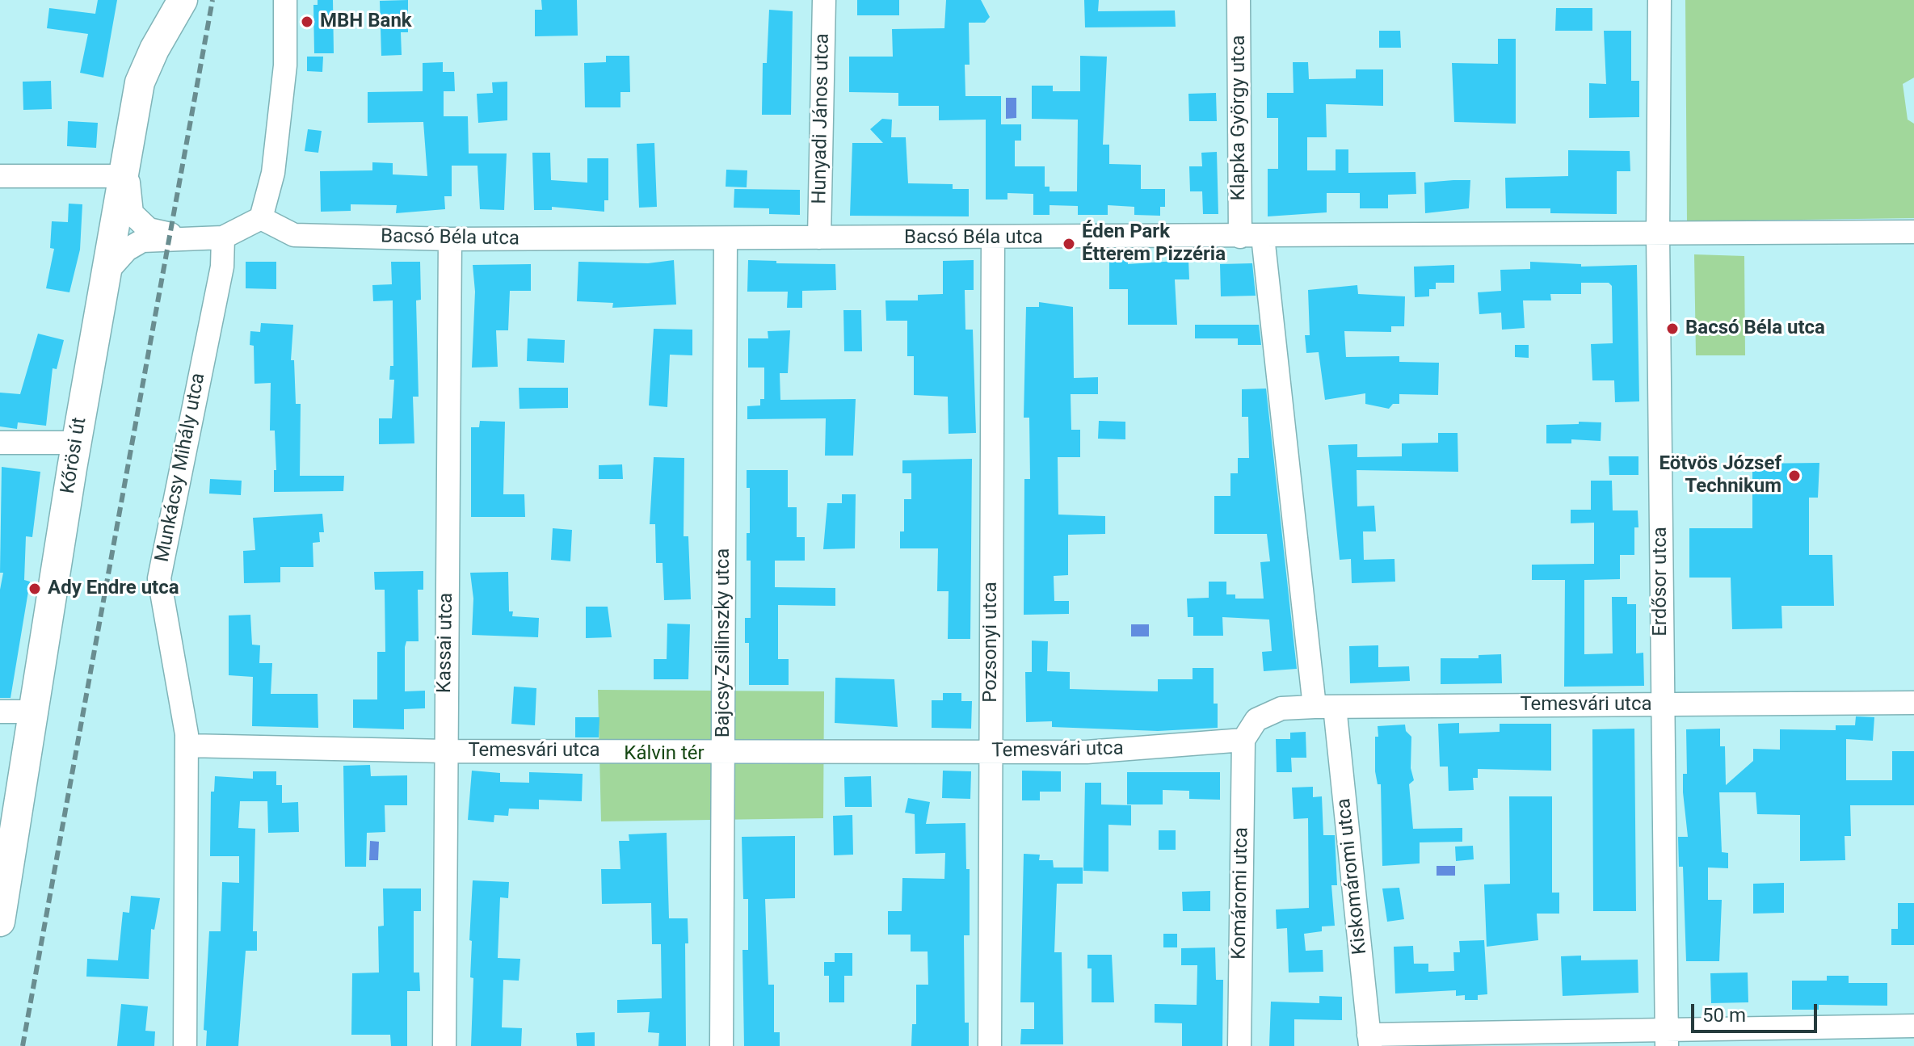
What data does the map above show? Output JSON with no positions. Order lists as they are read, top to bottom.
{
  "streets": {
    "main road": ["Kőrösi út"],
    "street": [
      "Klapka György utca",
      "Hunyadi János utca",
      "Bacsó Béla utca",
      "Munkácsy Mihály utca",
      "Erdősor utca",
      "Pozsonyi utca",
      "Kassai utca",
      "Bajcsy-Zsilinszky utca",
      "Temesvári utca",
      "Kiskomáromi utca",
      "Komáromi utca"
    ]
  },
  "crossings": [
    ["Klapka György utca", "Bacsó Béla utca"],
    ["Hunyadi János utca", "Bacsó Béla utca"],
    ["Bacsó Béla utca", "Erdősor utca"],
    ["Bacsó Béla utca", "Pozsonyi utca"],
    ["Bacsó Béla utca", "Kassai utca"],
    ["Bacsó Béla utca", "Bajcsy-Zsilinszky utca"],
    ["Bacsó Béla utca", "Kiskomáromi utca"],
    ["Munkácsy Mihály utca", "Temesvári utca"],
    ["Erdősor utca", "Temesvári utca"],
    ["Pozsonyi utca", "Temesvári utca"],
    ["Kassai utca", "Temesvári utca"],
    ["Bajcsy-Zsilinszky utca", "Temesvári utca"],
    ["Temesvári utca", "Kiskomáromi utca"],
    ["Temesvári utca", "Komáromi utca"]
  ],
  "parks": ["Kálvin tér"],
  "places": [
    "MBH Bank",
    "Éden Park Étterem Pizzéria",
    "Bacsó Béla utca",
    "Eötvös József Technikum",
    "Ady Endre utca"
  ],
  "scale_bar": "50 m"
}
